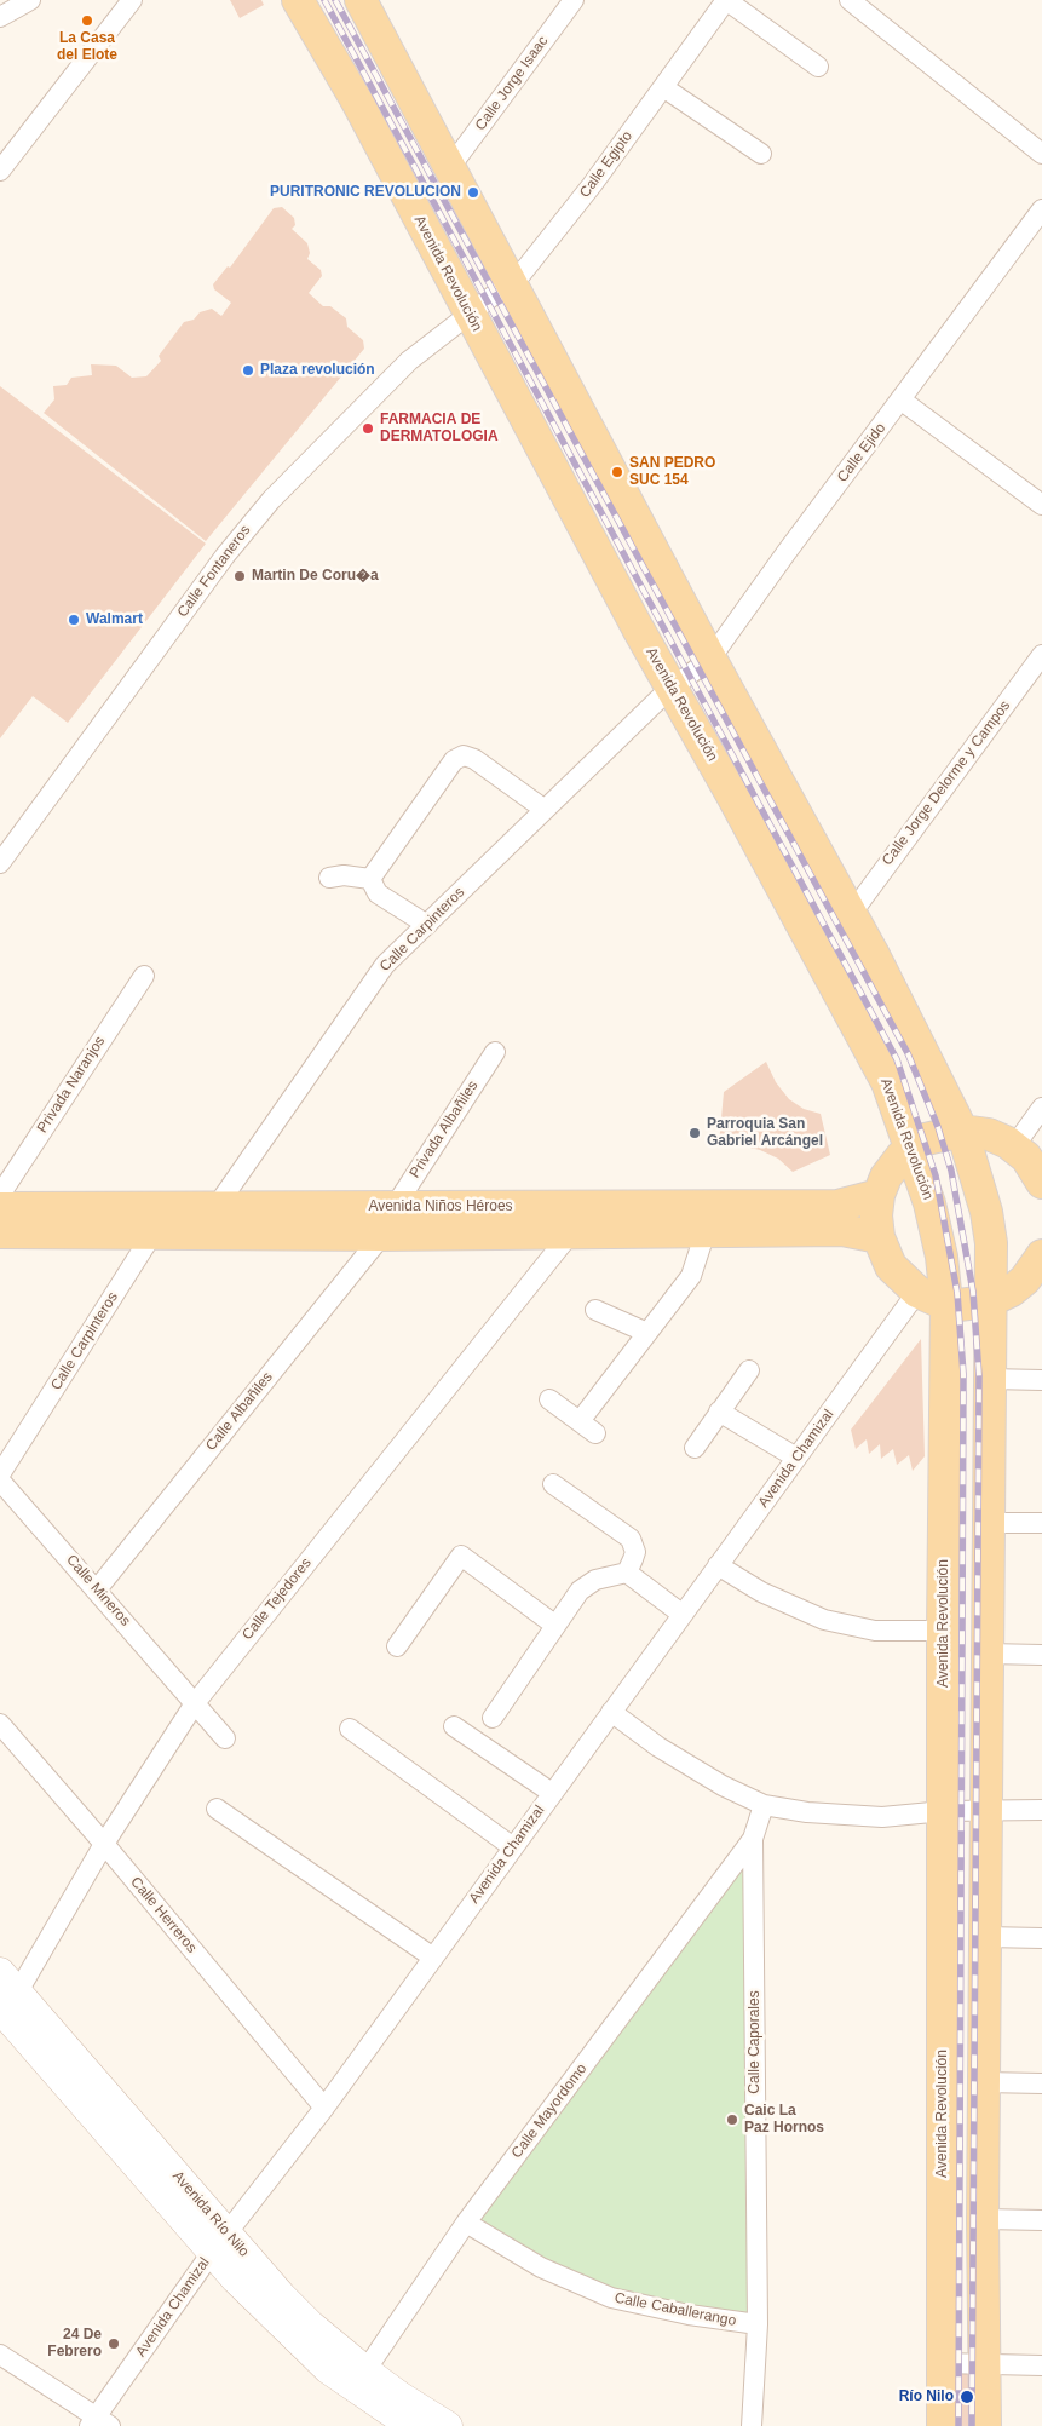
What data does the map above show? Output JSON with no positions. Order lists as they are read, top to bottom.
{
  "streets": {
    "main road": ["Avenida Revolución", "Avenida Niños Héroes", "Avenida Río Nilo"],
    "street": [
      "Calle Jorge Isaac",
      "Calle Egipto",
      "Calle Ejido",
      "Calle Fontaneros",
      "Calle Jorge Delorme y Campos",
      "Calle Carpinteros",
      "Privada Naranjos",
      "Privada Albañiles",
      "Calle Albañiles",
      "Avenida Chamizal",
      "Calle Mineros",
      "Calle Tejedores",
      "Calle Herreros",
      "Calle Caporales",
      "Calle Mayordomo",
      "Calle Caballerango"
    ]
  },
  "crossings": [
    ["Calle Egipto", "Avenida Revolución"],
    ["Calle Egipto", "Calle Fontaneros"],
    ["Avenida Revolución", "Calle Ejido"],
    ["Avenida Revolución", "Calle Fontaneros"],
    ["Avenida Revolución", "Calle Carpinteros"],
    ["Calle Ejido", "Calle Carpinteros"],
    ["Calle Carpinteros", "Avenida Niños Héroes"],
    ["Privada Albañiles", "Avenida Niños Héroes"],
    ["Privada Albañiles", "Calle Albañiles"],
    ["Avenida Niños Héroes", "Calle Albañiles"],
    ["Avenida Niños Héroes", "Calle Tejedores"],
    ["Calle Albañiles", "Calle Mineros"],
    ["Avenida Chamizal", "Calle Herreros"],
    ["Avenida Chamizal", "Avenida Río Nilo"],
    ["Calle Mineros", "Calle Tejedores"],
    ["Calle Tejedores", "Calle Herreros"],
    ["Calle Tejedores", "Avenida Río Nilo"],
    ["Calle Caporales", "Calle Mayordomo"],
    ["Calle Caporales", "Calle Caballerango"],
    ["Calle Mayordomo", "Avenida Río Nilo"],
    ["Calle Mayordomo", "Calle Caballerango"]
  ],
  "places": [
    "La Casa del Elote",
    "PURITRONIC REVOLUCION",
    "Plaza revolución",
    "FARMACIA DE DERMATOLOGIA",
    "SAN PEDRO SUC 154",
    "Martin De Coru�a",
    "Walmart",
    "Parroquia San Gabriel Arcángel",
    "Caic La Paz Hornos",
    "24 De Febrero",
    "Río Nilo"
  ]
}
